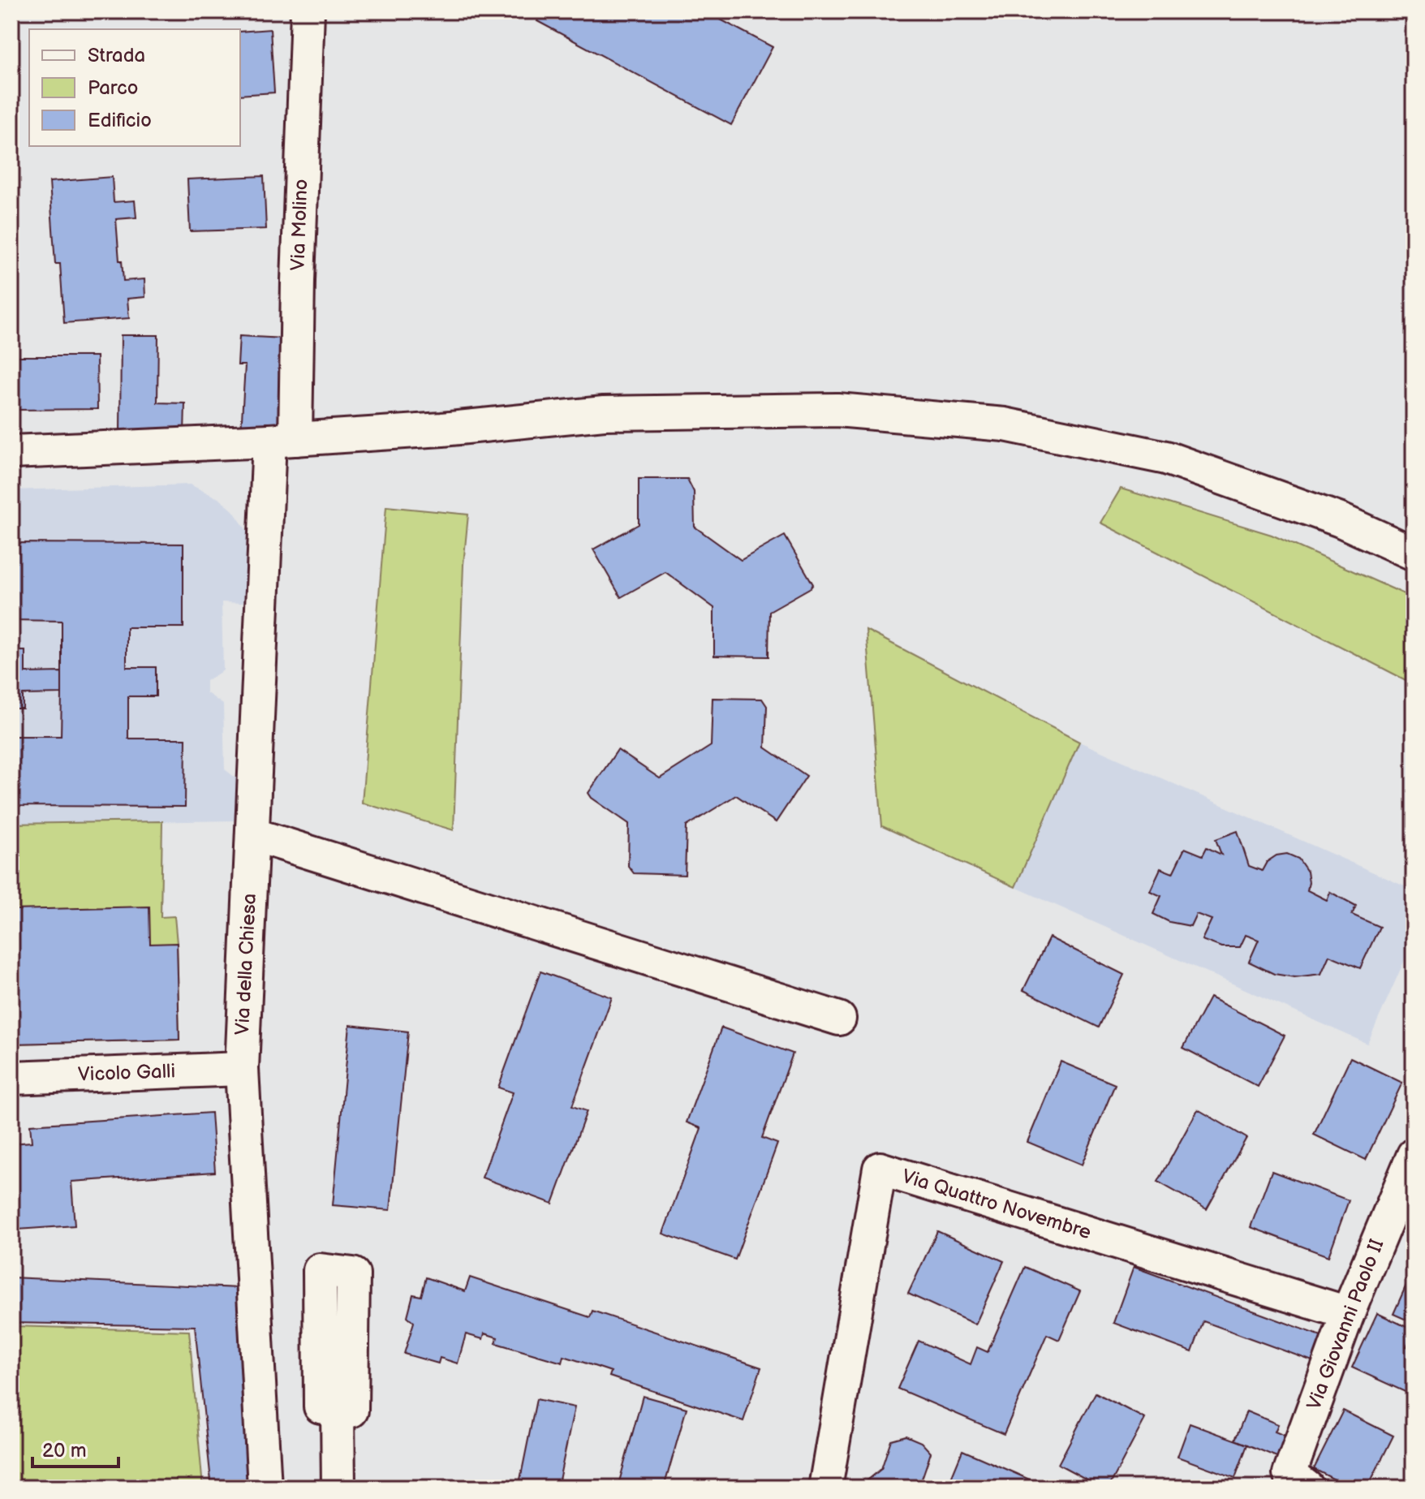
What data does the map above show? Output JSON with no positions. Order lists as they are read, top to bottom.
{
  "streets": {
    "street": [
      "Via Molino",
      "Via della Chiesa",
      "Vicolo Galli",
      "Via Quattro Novembre",
      "Via Giovanni Paolo II"
    ]
  },
  "crossings": [
    ["Via Molino", "Via della Chiesa"],
    ["Via della Chiesa", "Vicolo Galli"],
    ["Via Quattro Novembre", "Via Giovanni Paolo II"]
  ],
  "legend": ["Strada", "Parco", "Edificio"],
  "scale_bar": "20 m"
}
